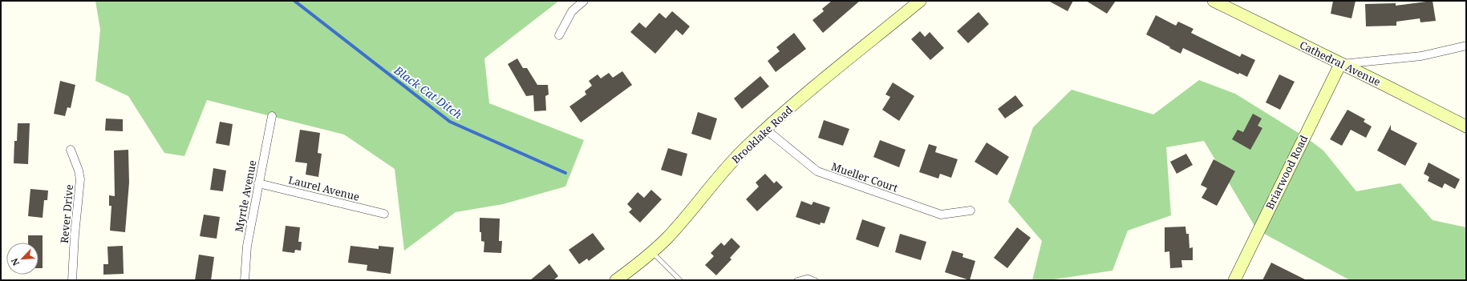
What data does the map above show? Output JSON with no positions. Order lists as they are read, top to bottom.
{
  "streets": {
    "street": [
      "Cathedral Avenue",
      "Brooklake Road",
      "Briarwood Road",
      "Mueller Court",
      "Laurel Avenue",
      "Myrtle Avenue",
      "Rever Drive"
    ]
  },
  "crossings": [
    ["Cathedral Avenue", "Briarwood Road"],
    ["Brooklake Road", "Mueller Court"],
    ["Laurel Avenue", "Myrtle Avenue"]
  ],
  "water": ["Black Cat Ditch"],
  "north": "bottom left"
}
